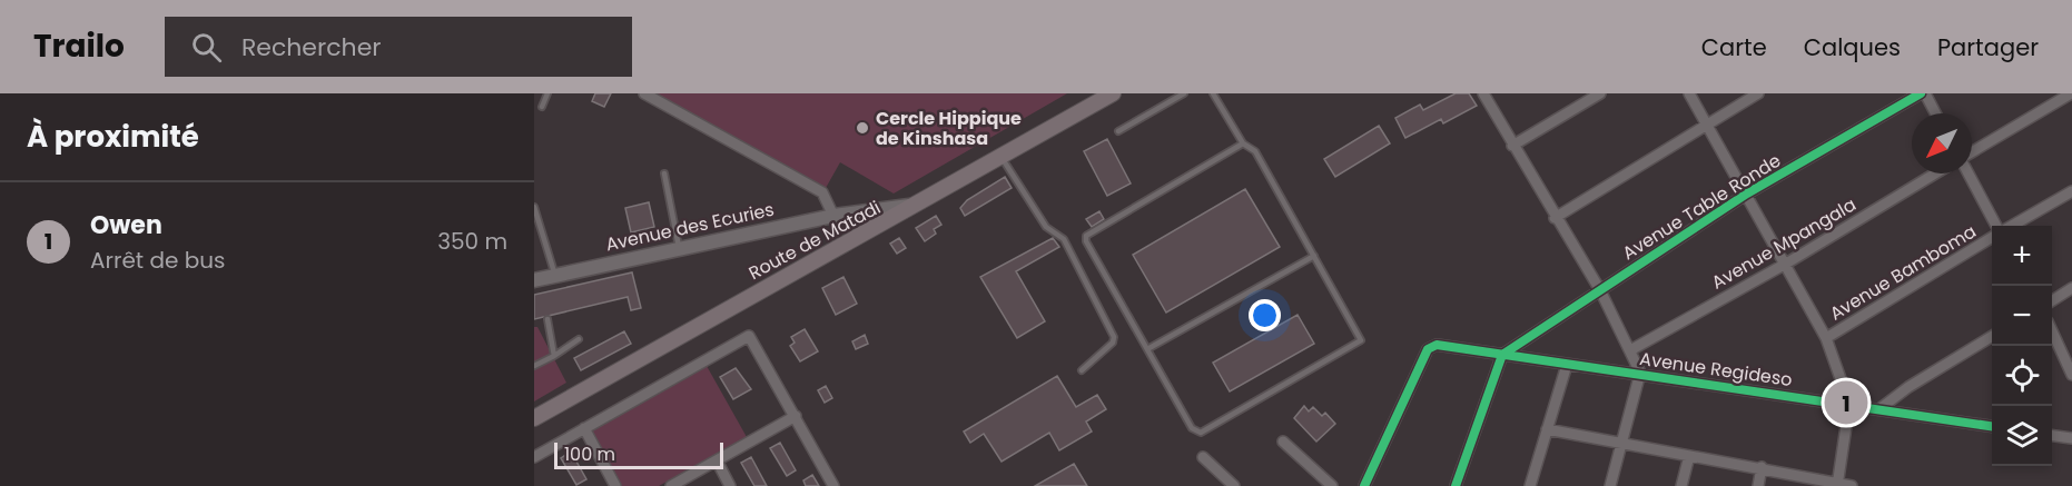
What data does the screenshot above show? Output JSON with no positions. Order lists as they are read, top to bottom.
{
  "streets": {
    "main road": ["Route de Matadi"],
    "street": [
      "Avenue Table Ronde",
      "Avenue des Ecuries",
      "Avenue Mpangala",
      "Avenue Bamboma",
      "Avenue Regideso"
    ]
  },
  "crossings": [
    ["Avenue Table Ronde", "Avenue Regideso"],
    ["Avenue des Ecuries", "Route de Matadi"]
  ],
  "places": ["Cercle Hippique de Kinshasa"],
  "scale_bar": "100 m",
  "north": "bottom left",
  "page": {
    "header": "Trailo",
    "search": "Rechercher",
    "nav": ["Carte", "Calques", "Partager"],
    "heading": "À proximité",
    "list": [
      {
        "mark": "1",
        "name": "Owen",
        "note": "Arrêt de bus",
        "value": "350 m"
      }
    ],
    "map_buttons": ["+", "−"],
    "pins": "1",
    "scale": "100 m"
  }
}
